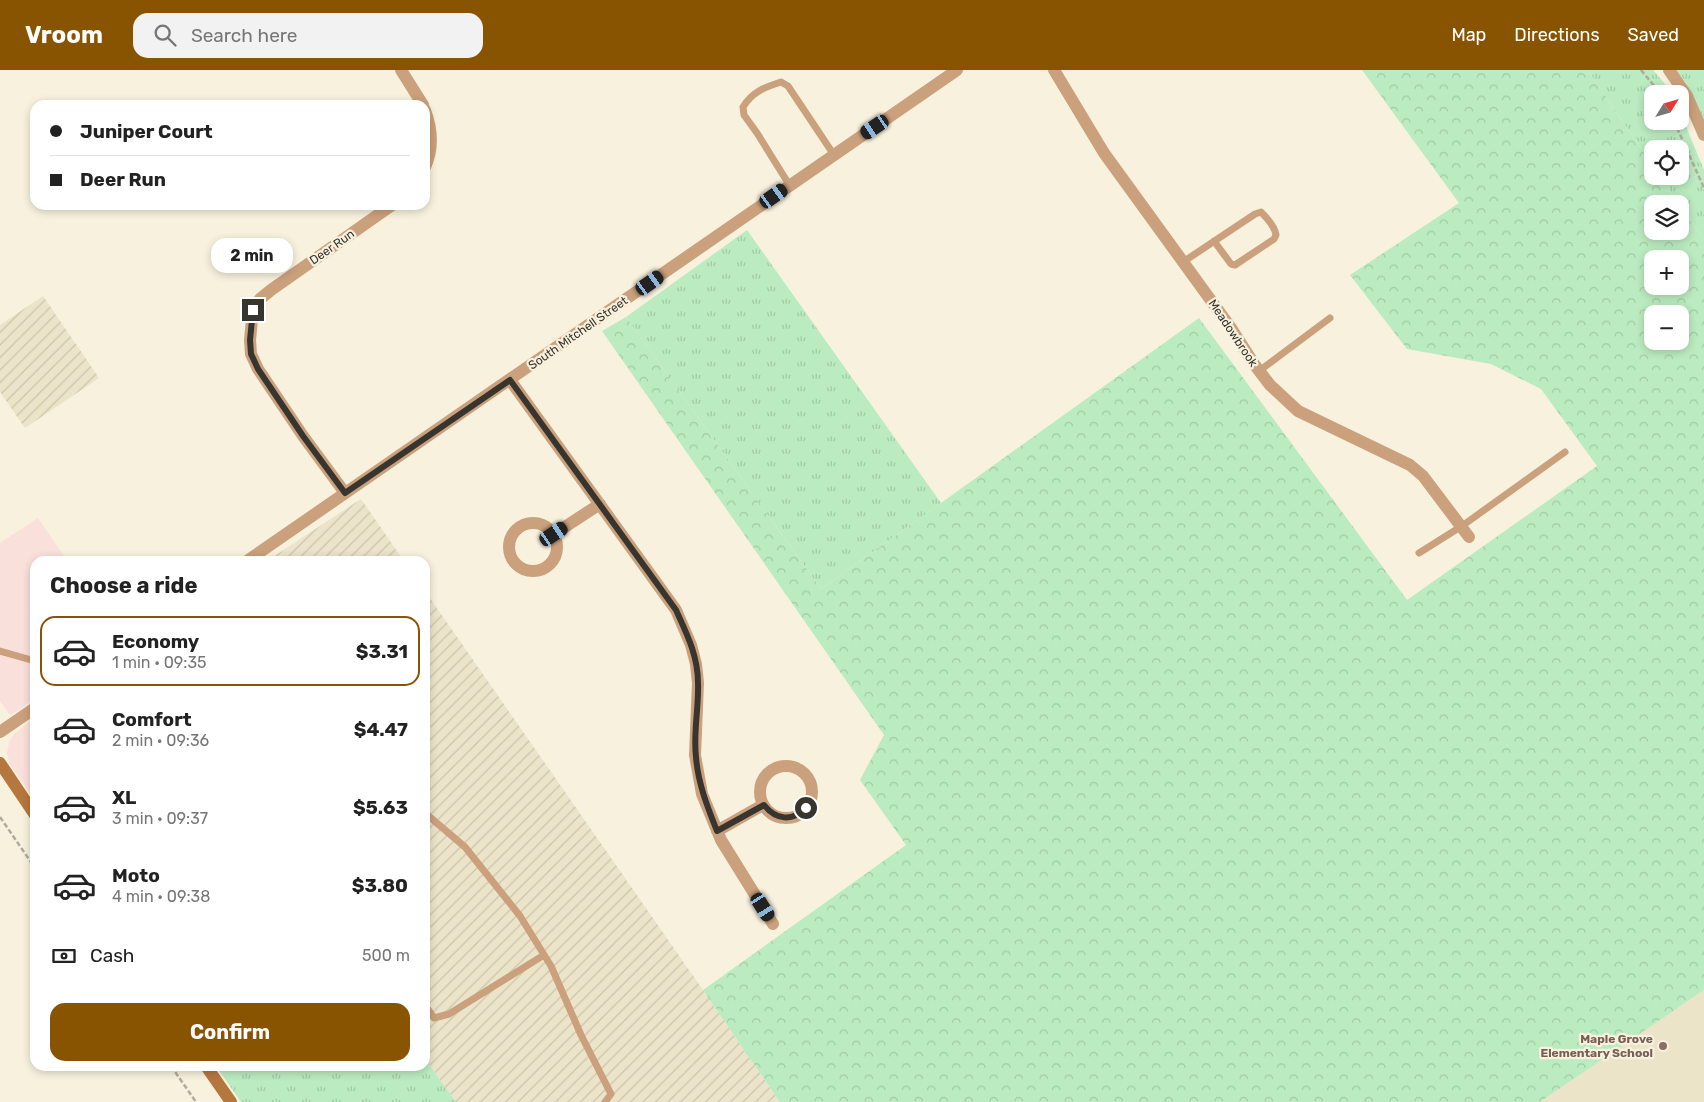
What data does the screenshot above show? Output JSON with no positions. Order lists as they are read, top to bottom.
{
  "streets": {
    "street": ["Deer Run", "South Mitchell Street", "Meadowbrook"]
  },
  "crossings": [
    ["Deer Run", "South Mitchell Street"]
  ],
  "places": ["Maple Grove Elementary School"],
  "north": "top right",
  "page": {
    "header": "Vroom",
    "search": "Search here",
    "nav": ["Map", "Directions", "Saved"],
    "map_buttons": ["+", "−"],
    "banner": ["Juniper Court", "Deer Run"],
    "bubble": "2 min",
    "heading": "Choose a ride",
    "list": [
      {
        "name": "Economy",
        "note": "1 min · 09:35",
        "value": "$3.31"
      },
      {
        "name": "Comfort",
        "note": "2 min · 09:36",
        "value": "$4.47"
      },
      {
        "name": "XL",
        "note": "3 min · 09:37",
        "value": "$5.63"
      },
      {
        "name": "Moto",
        "note": "4 min · 09:38",
        "value": "$3.80"
      }
    ],
    "pay": ["Cash", "500 m"],
    "buttons": "Confirm"
  }
}
